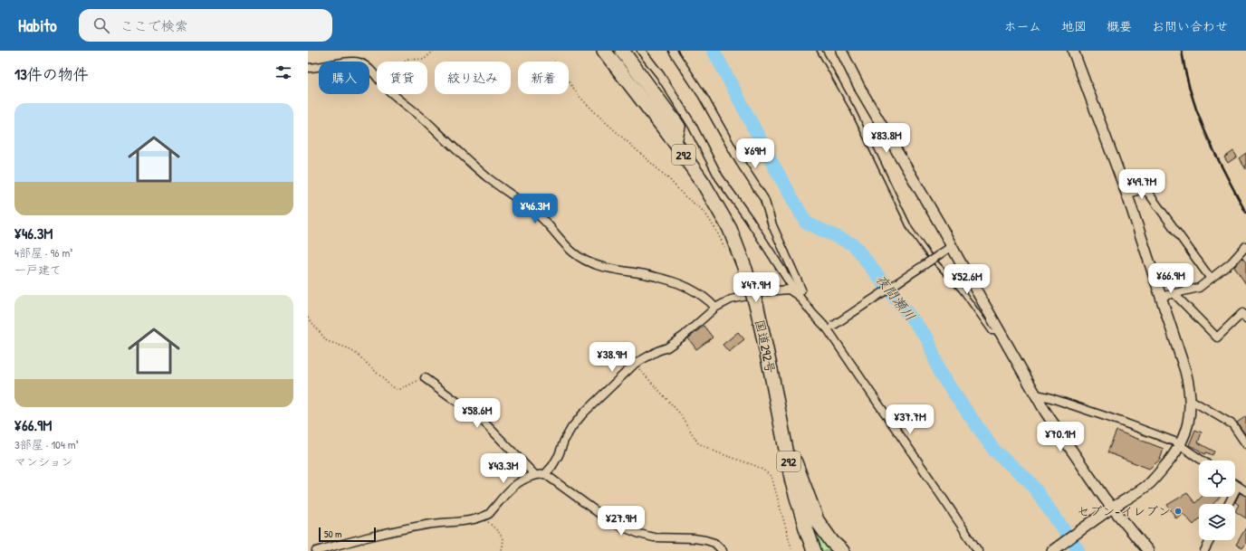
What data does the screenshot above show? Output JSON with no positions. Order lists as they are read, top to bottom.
{
  "streets": {
    "highway": ["292", "国道292号"]
  },
  "water": ["夜間瀬川"],
  "places": ["セブン-イレブン"],
  "scale_bar": "50 m",
  "page": {
    "header": "Habito",
    "search": "ここで検索",
    "nav": [
      "ホーム",
      "地図",
      "概要",
      "お問い合わせ"
    ],
    "heading": "13件の物件",
    "chip": [
      "購入",
      "賃貸",
      "絞り込み",
      "新着"
    ],
    "list": [
      {
        "name": "¥46.3M",
        "note": "4部屋 · 96 m² · 一戸建て"
      },
      {
        "name": "¥66.9M",
        "note": "3部屋 · 104 m² · マンション"
      }
    ],
    "price": [
      "¥83.8M",
      "¥69M",
      "¥49.7M",
      "¥46.3M",
      "¥66.9M",
      "¥52.6M",
      "¥47.9M",
      "¥38.9M",
      "¥58.6M",
      "¥37.7M",
      "¥70.1M",
      "¥43.3M",
      "¥27.9M"
    ],
    "scale": "50 m"
  }
}
